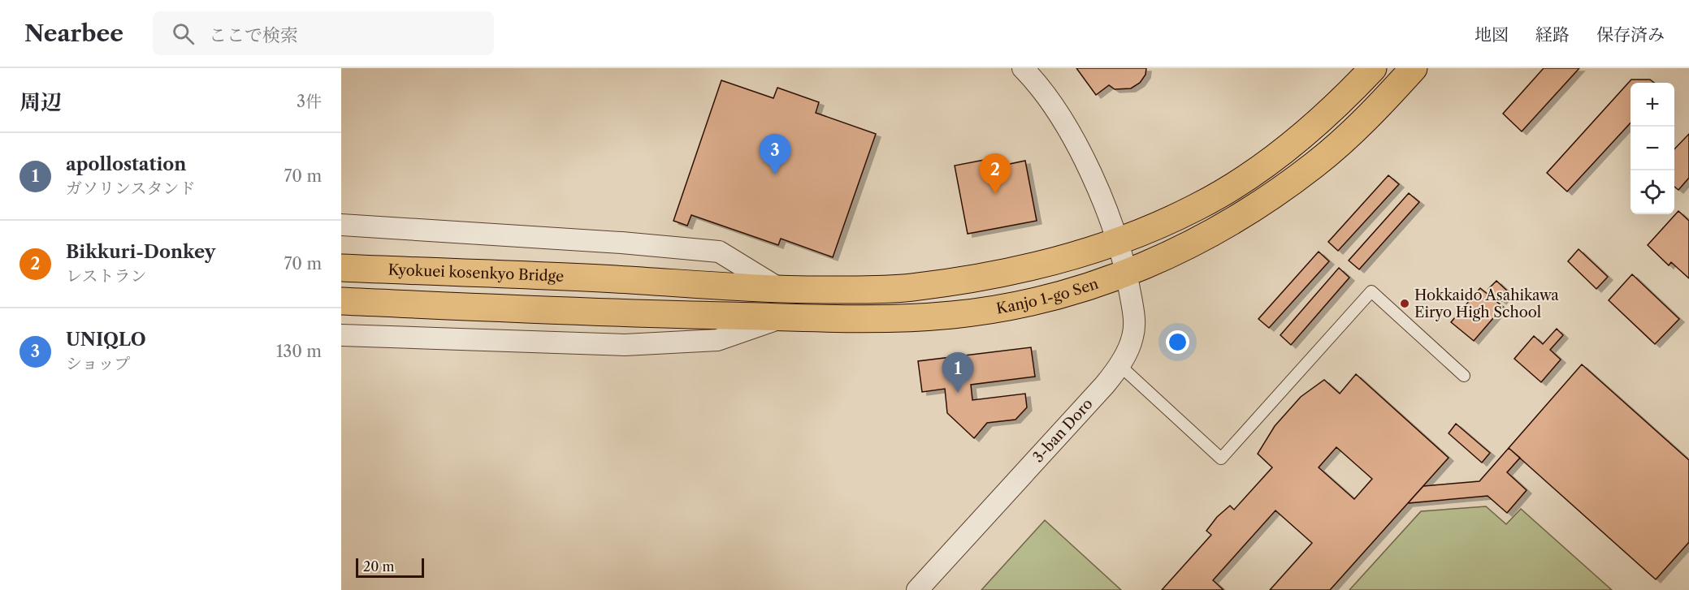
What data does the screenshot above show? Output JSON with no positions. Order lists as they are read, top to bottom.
{
  "streets": {
    "main road": ["Kyokuei kosenkyo Bridge", "Kanjo 1-go Sen"],
    "street": ["3-ban Doro"]
  },
  "crossings": [
    ["Kyokuei kosenkyo Bridge", "Kanjo 1-go Sen"],
    ["Kanjo 1-go Sen", "3-ban Doro"]
  ],
  "places": ["Hokkaido Asahikawa Eiryo High School"],
  "scale_bar": "20 m",
  "page": {
    "header": "Nearbee",
    "search": "ここで検索",
    "nav": ["地図", "経路", "保存済み"],
    "heading": ["周辺", "3件"],
    "map_buttons": ["+", "−"],
    "list": [
      {
        "mark": "1",
        "name": "apollostation",
        "note": "ガソリンスタンド",
        "value": "70 m"
      },
      {
        "mark": "2",
        "name": "Bikkuri-Donkey",
        "note": "レストラン",
        "value": "70 m"
      },
      {
        "mark": "3",
        "name": "UNIQLO",
        "note": "ショップ",
        "value": "130 m"
      }
    ],
    "pins": ["3", "2", "1"],
    "scale": "20 m"
  }
}
